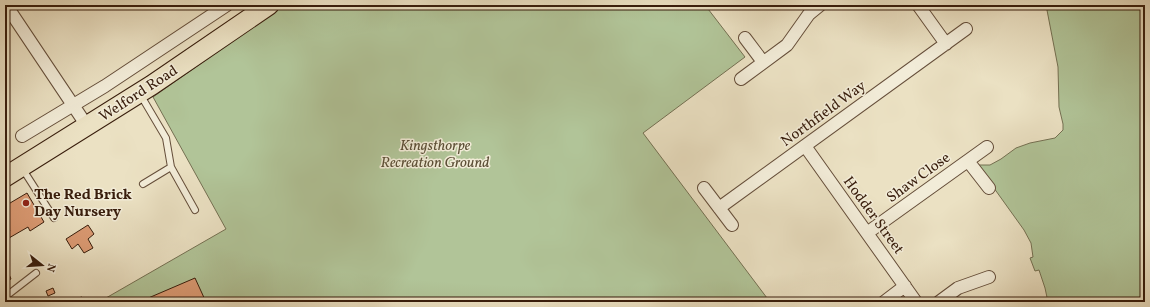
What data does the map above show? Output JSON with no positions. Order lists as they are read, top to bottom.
{
  "streets": {
    "main road": ["Welford Road"],
    "street": ["Northfield Way", "Shaw Close", "Hodder Street"]
  },
  "crossings": [
    ["Northfield Way", "Hodder Street"],
    ["Shaw Close", "Hodder Street"]
  ],
  "parks": ["Kingsthorpe Recreation Ground"],
  "places": ["The Red Brick Day Nursery"],
  "north": "right"
}
